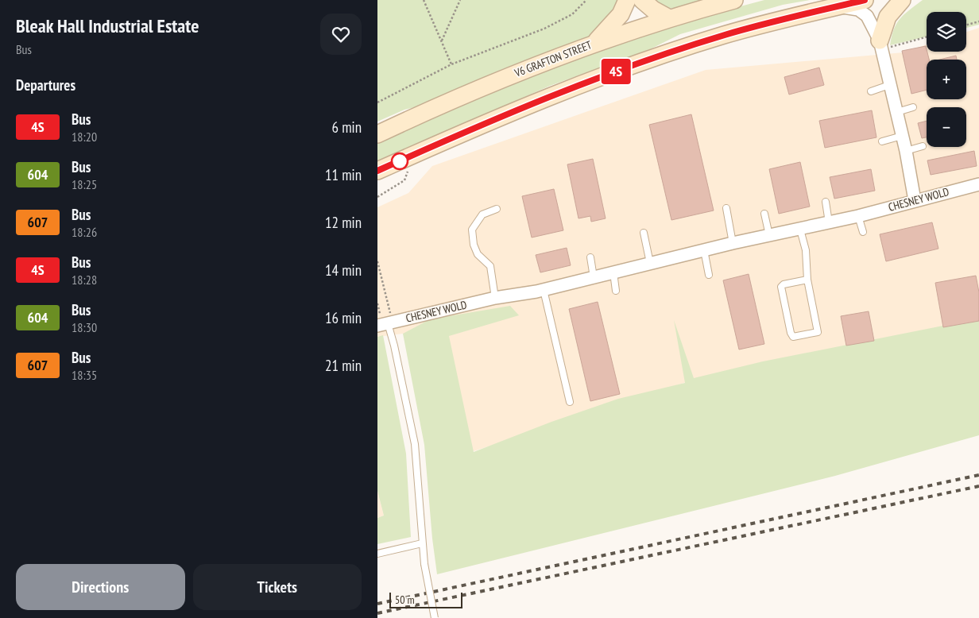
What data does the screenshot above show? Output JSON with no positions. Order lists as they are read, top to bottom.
{
  "streets": {
    "street": ["V6 GRAFTON STREET", "CHESNEY WOLD"]
  },
  "lines": ["bus line 4S"],
  "scale_bar": "50 m",
  "page": {
    "heading": [
      ["Bleak Hall Industrial Estate", "Bus"],
      "Departures"
    ],
    "on_map": "4S",
    "map_buttons": ["+", "−"],
    "list": [
      {
        "mark": "4S",
        "name": "Bus",
        "note": "18:20",
        "value": "6 min"
      },
      {
        "mark": "604",
        "name": "Bus",
        "note": "18:25",
        "value": "11 min"
      },
      {
        "mark": "607",
        "name": "Bus",
        "note": "18:26",
        "value": "12 min"
      },
      {
        "mark": "4S",
        "name": "Bus",
        "note": "18:28",
        "value": "14 min"
      },
      {
        "mark": "604",
        "name": "Bus",
        "note": "18:30",
        "value": "16 min"
      },
      {
        "mark": "607",
        "name": "Bus",
        "note": "18:35",
        "value": "21 min"
      }
    ],
    "buttons": ["Directions", "Tickets"],
    "scale": "50 m"
  }
}
